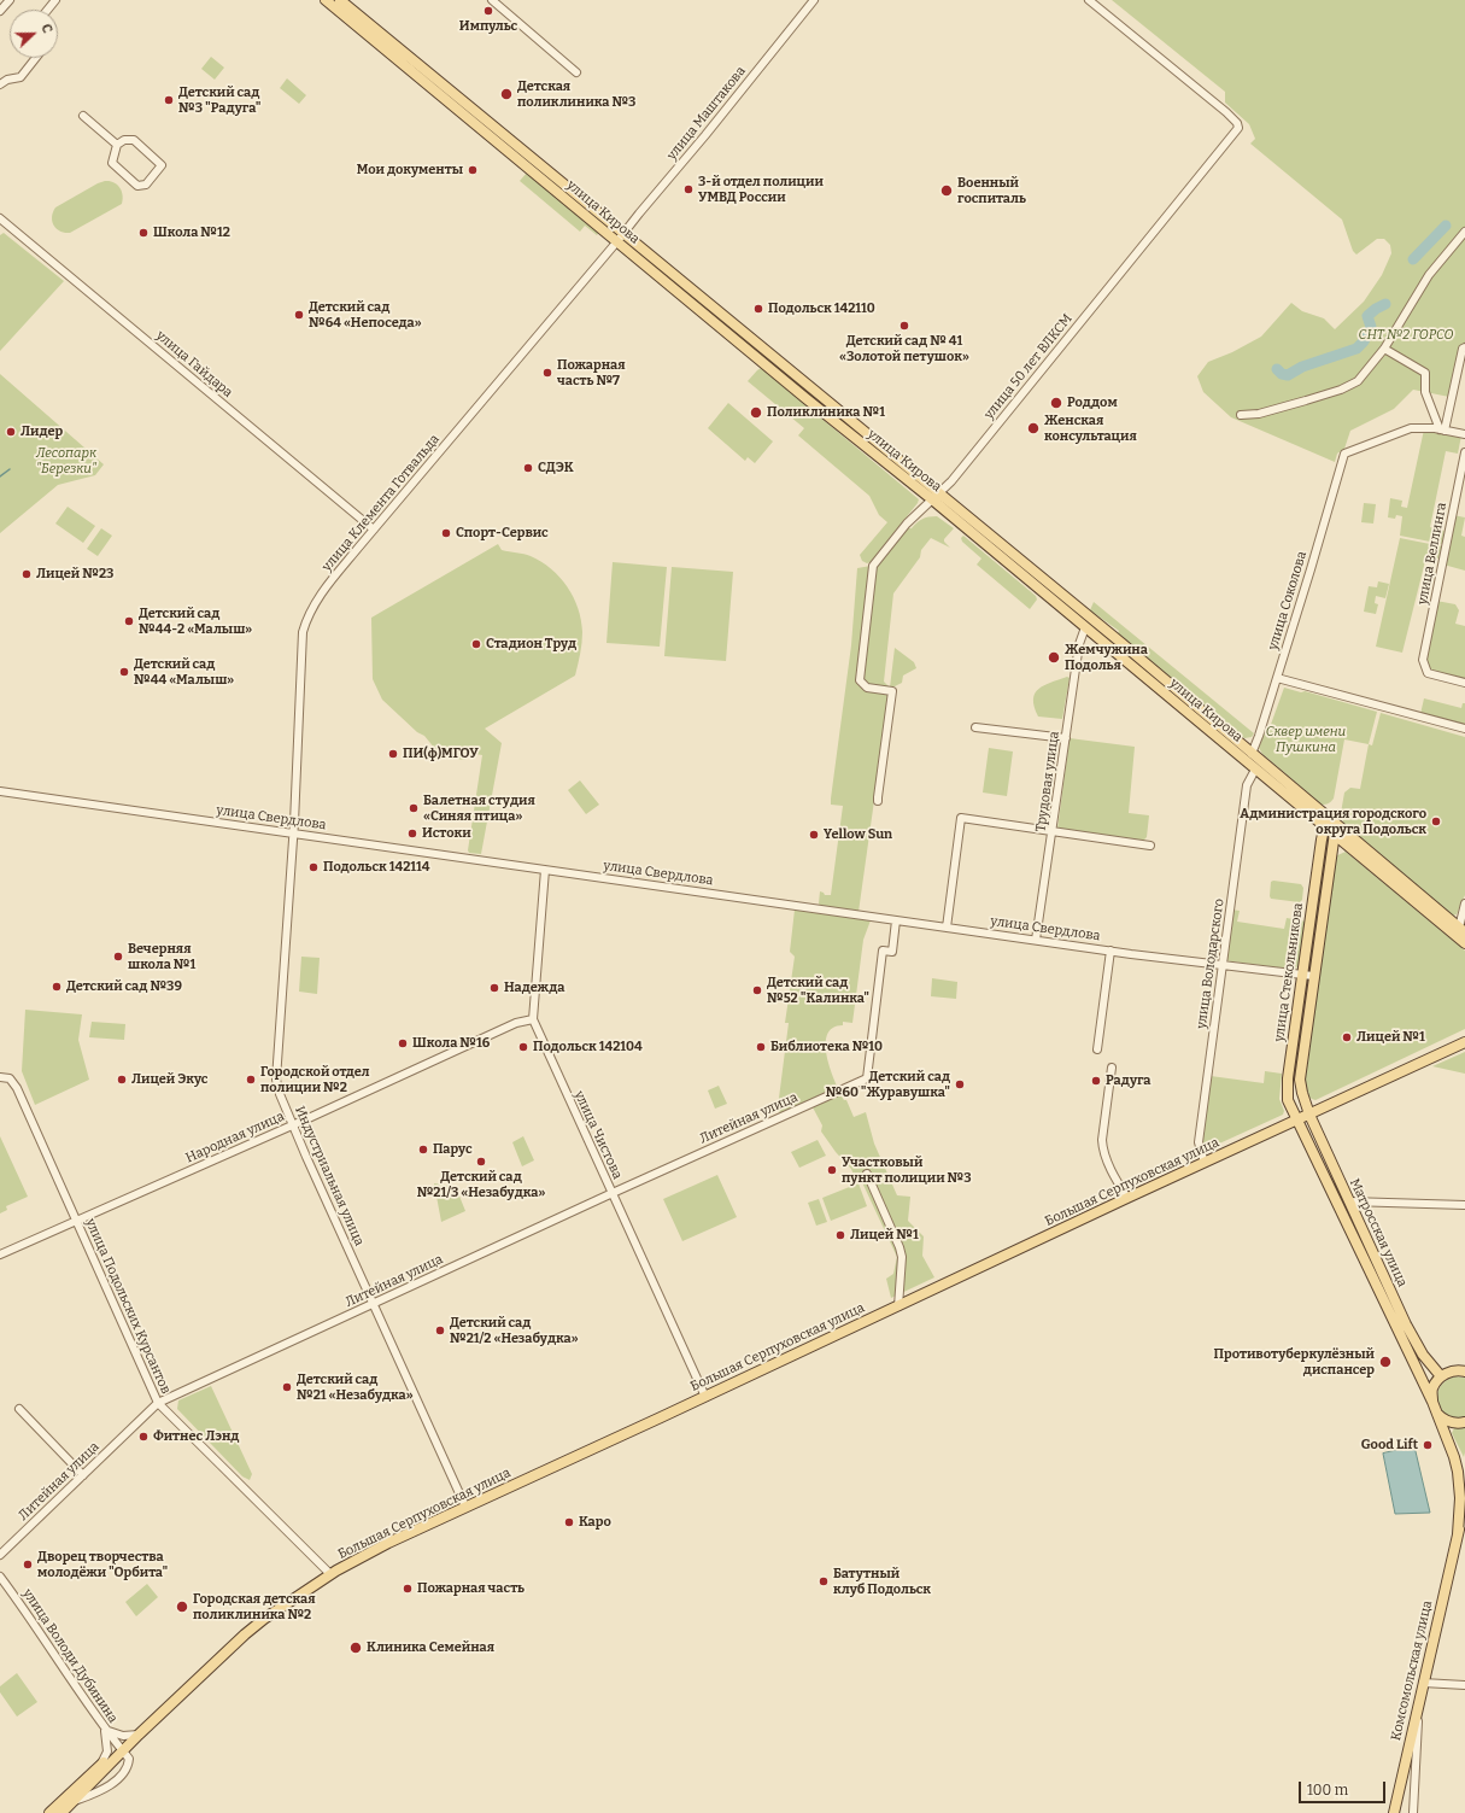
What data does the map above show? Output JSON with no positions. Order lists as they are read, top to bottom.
{
  "streets": {
    "main road": [
      "улица Кирова",
      "улица Стекольникова",
      "Большая Серпуховская улица",
      "Матросская улица",
      "Комсомольская улица"
    ],
    "street": [
      "улица Маштакова",
      "улица Гайдара",
      "улица 50 лет ВЛКСМ",
      "улица Клемента Готвальда",
      "улица Веллинга",
      "улица Соколова",
      "Трудовая улица",
      "улица Свердлова",
      "улица Володарского",
      "Литейная улица",
      "улица Чистова",
      "Народная улица",
      "Индустриальная улица",
      "улица Подольских Курсантов",
      "улица Володи Дубинина"
    ]
  },
  "crossings": [
    ["улица Маштакова", "улица Кирова"],
    ["улица Маштакова", "улица Клемента Готвальда"],
    ["улица Кирова", "улица 50 лет ВЛКСМ"],
    ["улица Кирова", "улица Клемента Готвальда"],
    ["улица Кирова", "улица Соколова"],
    ["улица Кирова", "Трудовая улица"],
    ["улица Кирова", "улица Володарского"],
    ["улица Кирова", "улица Стекольникова"],
    ["улица Гайдара", "улица Клемента Готвальда"],
    ["улица Клемента Готвальда", "улица Свердлова"],
    ["улица Клемента Готвальда", "Индустриальная улица"],
    ["улица Соколова", "улица Володарского"],
    ["Трудовая улица", "улица Свердлова"],
    ["улица Свердлова", "улица Володарского"],
    ["улица Свердлова", "улица Стекольникова"],
    ["улица Свердлова", "Литейная улица"],
    ["улица Свердлова", "улица Чистова"],
    ["улица Свердлова", "Индустриальная улица"],
    ["улица Володарского", "Большая Серпуховская улица"],
    ["улица Стекольникова", "Большая Серпуховская улица"],
    ["улица Стекольникова", "Матросская улица"],
    ["Литейная улица", "улица Чистова"],
    ["Литейная улица", "Индустриальная улица"],
    ["Литейная улица", "улица Подольских Курсантов"],
    ["улица Чистова", "Народная улица"],
    ["улица Чистова", "Большая Серпуховская улица"],
    ["Народная улица", "Индустриальная улица"],
    ["Народная улица", "улица Подольских Курсантов"],
    ["Индустриальная улица", "Большая Серпуховская улица"],
    ["Большая Серпуховская улица", "Матросская улица"],
    ["Большая Серпуховская улица", "улица Подольских Курсантов"],
    ["Большая Серпуховская улица", "улица Володи Дубинина"],
    ["Матросская улица", "Комсомольская улица"]
  ],
  "parks": ["СНТ №2 ГОРСО", "Лесопарк \"Березки\"", "Сквер имени Пушкина"],
  "places": [
    "Импульс",
    "Детская поликлиника №3",
    "Детский сад №3 \"Радуга\"",
    "Мои документы",
    "3-й отдел полиции УМВД России",
    "Военный госпиталь",
    "Школа №12",
    "Подольск 142110",
    "Детский сад №64 «Непоседа»",
    "Детский сад № 41 «Золотой петушок»",
    "Пожарная часть №7",
    "Роддом",
    "Поликлиника №1",
    "Женская консультация",
    "Лидер",
    "СДЭК",
    "Спорт-Сервис",
    "Лицей №23",
    "Детский сад №44-2 «Малыш»",
    "Стадион Труд",
    "Жемчужина Подолья",
    "Детский сад №44 «Малыш»",
    "ПИ(ф)МГОУ",
    "Балетная студия «Синяя птица»",
    "Администрация городского округа Подольск",
    "Истоки",
    "Yellow Sun",
    "Подольск 142114",
    "Вечерняя школа №1",
    "Детский сад №39",
    "Надежда",
    "Детский сад №52 \"Калинка\"",
    "Лицeй №1",
    "Школа №16",
    "Подольск 142104",
    "Библиотека №10",
    "Лицей Экус",
    "Городской отдел полиции №2",
    "Радуга",
    "Детский сад №60 \"Журавушка\"",
    "Парус",
    "Детский сад №21/3 «Незабудка»",
    "Участковый пункт полиции №3",
    "Лицей №1",
    "Детский сад №21/2 «Незабудка»",
    "Противотуберкулёзный диспансер",
    "Детский сад №21 «Незабудка»",
    "Фитнес Лэнд",
    "Good Lift",
    "Каро",
    "Дворец творчества молодёжи \"Орбита\"",
    "Батутный клуб Подольск",
    "Пожарная часть",
    "Городская детская поликлиника №2",
    "Клиника Семейная"
  ],
  "scale_bar": "100 m",
  "north": "right"
}
